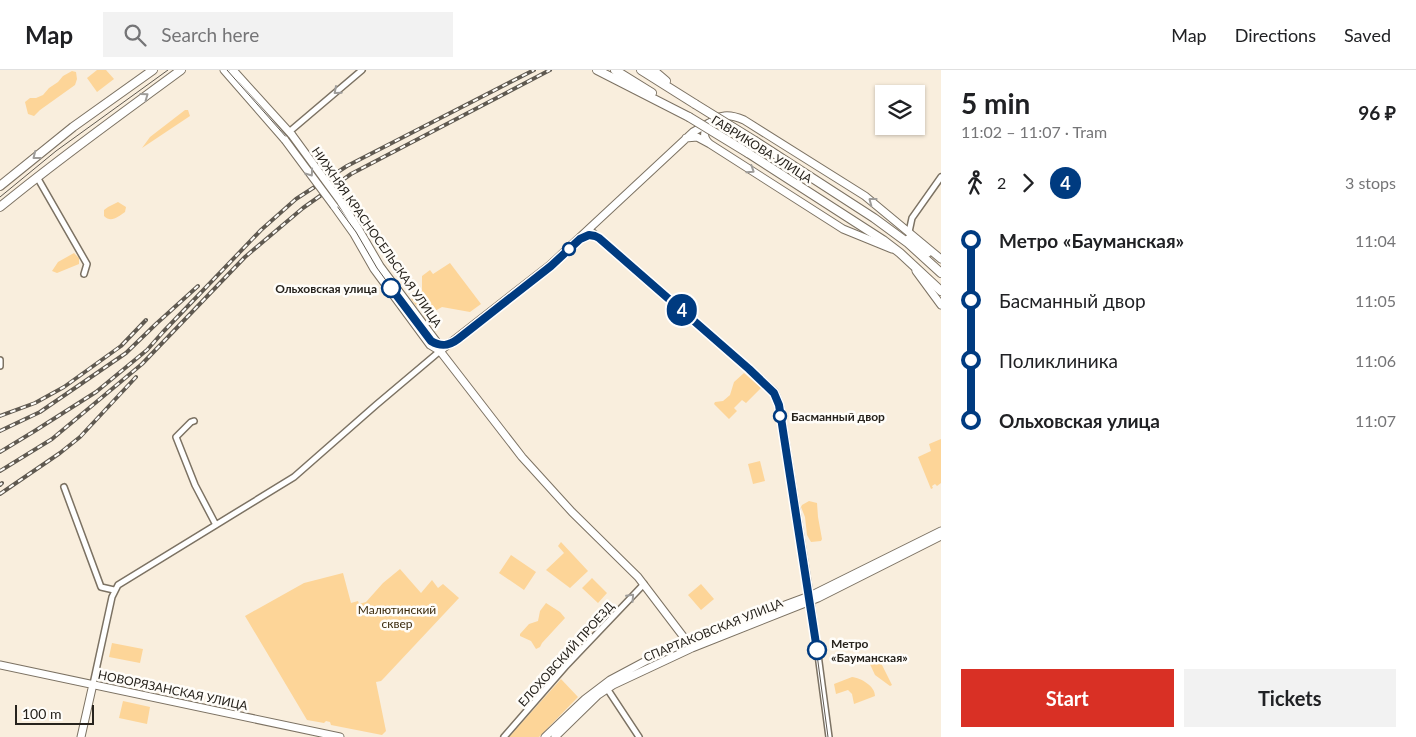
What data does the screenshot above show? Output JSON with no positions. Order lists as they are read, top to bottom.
{
  "streets": {
    "main road": ["ГАВРИКОВА УЛИЦА"],
    "street": [
      "НИЖНЯЯ КРАСНОСЕЛЬСКАЯ УЛИЦА",
      "СПАРТАКОВСКАЯ УЛИЦА",
      "ЕЛОХОВСКИЙ ПРОЕЗД",
      "НОВОРЯЗАНСКАЯ УЛИЦА"
    ]
  },
  "crossings": [
    ["НИЖНЯЯ КРАСНОСЕЛЬСКАЯ УЛИЦА", "СПАРТАКОВСКАЯ УЛИЦА"],
    ["НИЖНЯЯ КРАСНОСЕЛЬСКАЯ УЛИЦА", "ЕЛОХОВСКИЙ ПРОЕЗД"]
  ],
  "one_way": ["ЕЛОХОВСКИЙ ПРОЕЗД"],
  "parks": ["Малютинский сквер"],
  "places": ["Ольховская улица", "Басманный двор", "Метро «Бауманская»"],
  "lines": ["tram line 4"],
  "scale_bar": "100 m",
  "page": {
    "header": "Map",
    "search": "Search here",
    "nav": ["Map", "Directions", "Saved"],
    "on_map": "4",
    "heading": ["5 min", "11:02 – 11:07 · Tram", "96 ₽"],
    "legs": ["2", "4", "3 stops"],
    "list": [
      {
        "name": "Метро «Бауманская»",
        "value": "11:04"
      },
      {
        "name": "Басманный двор",
        "value": "11:05"
      },
      {
        "name": "Поликлиника",
        "value": "11:06"
      },
      {
        "name": "Ольховская улица",
        "value": "11:07"
      }
    ],
    "buttons": ["Start", "Tickets"],
    "scale": "100 m"
  }
}
